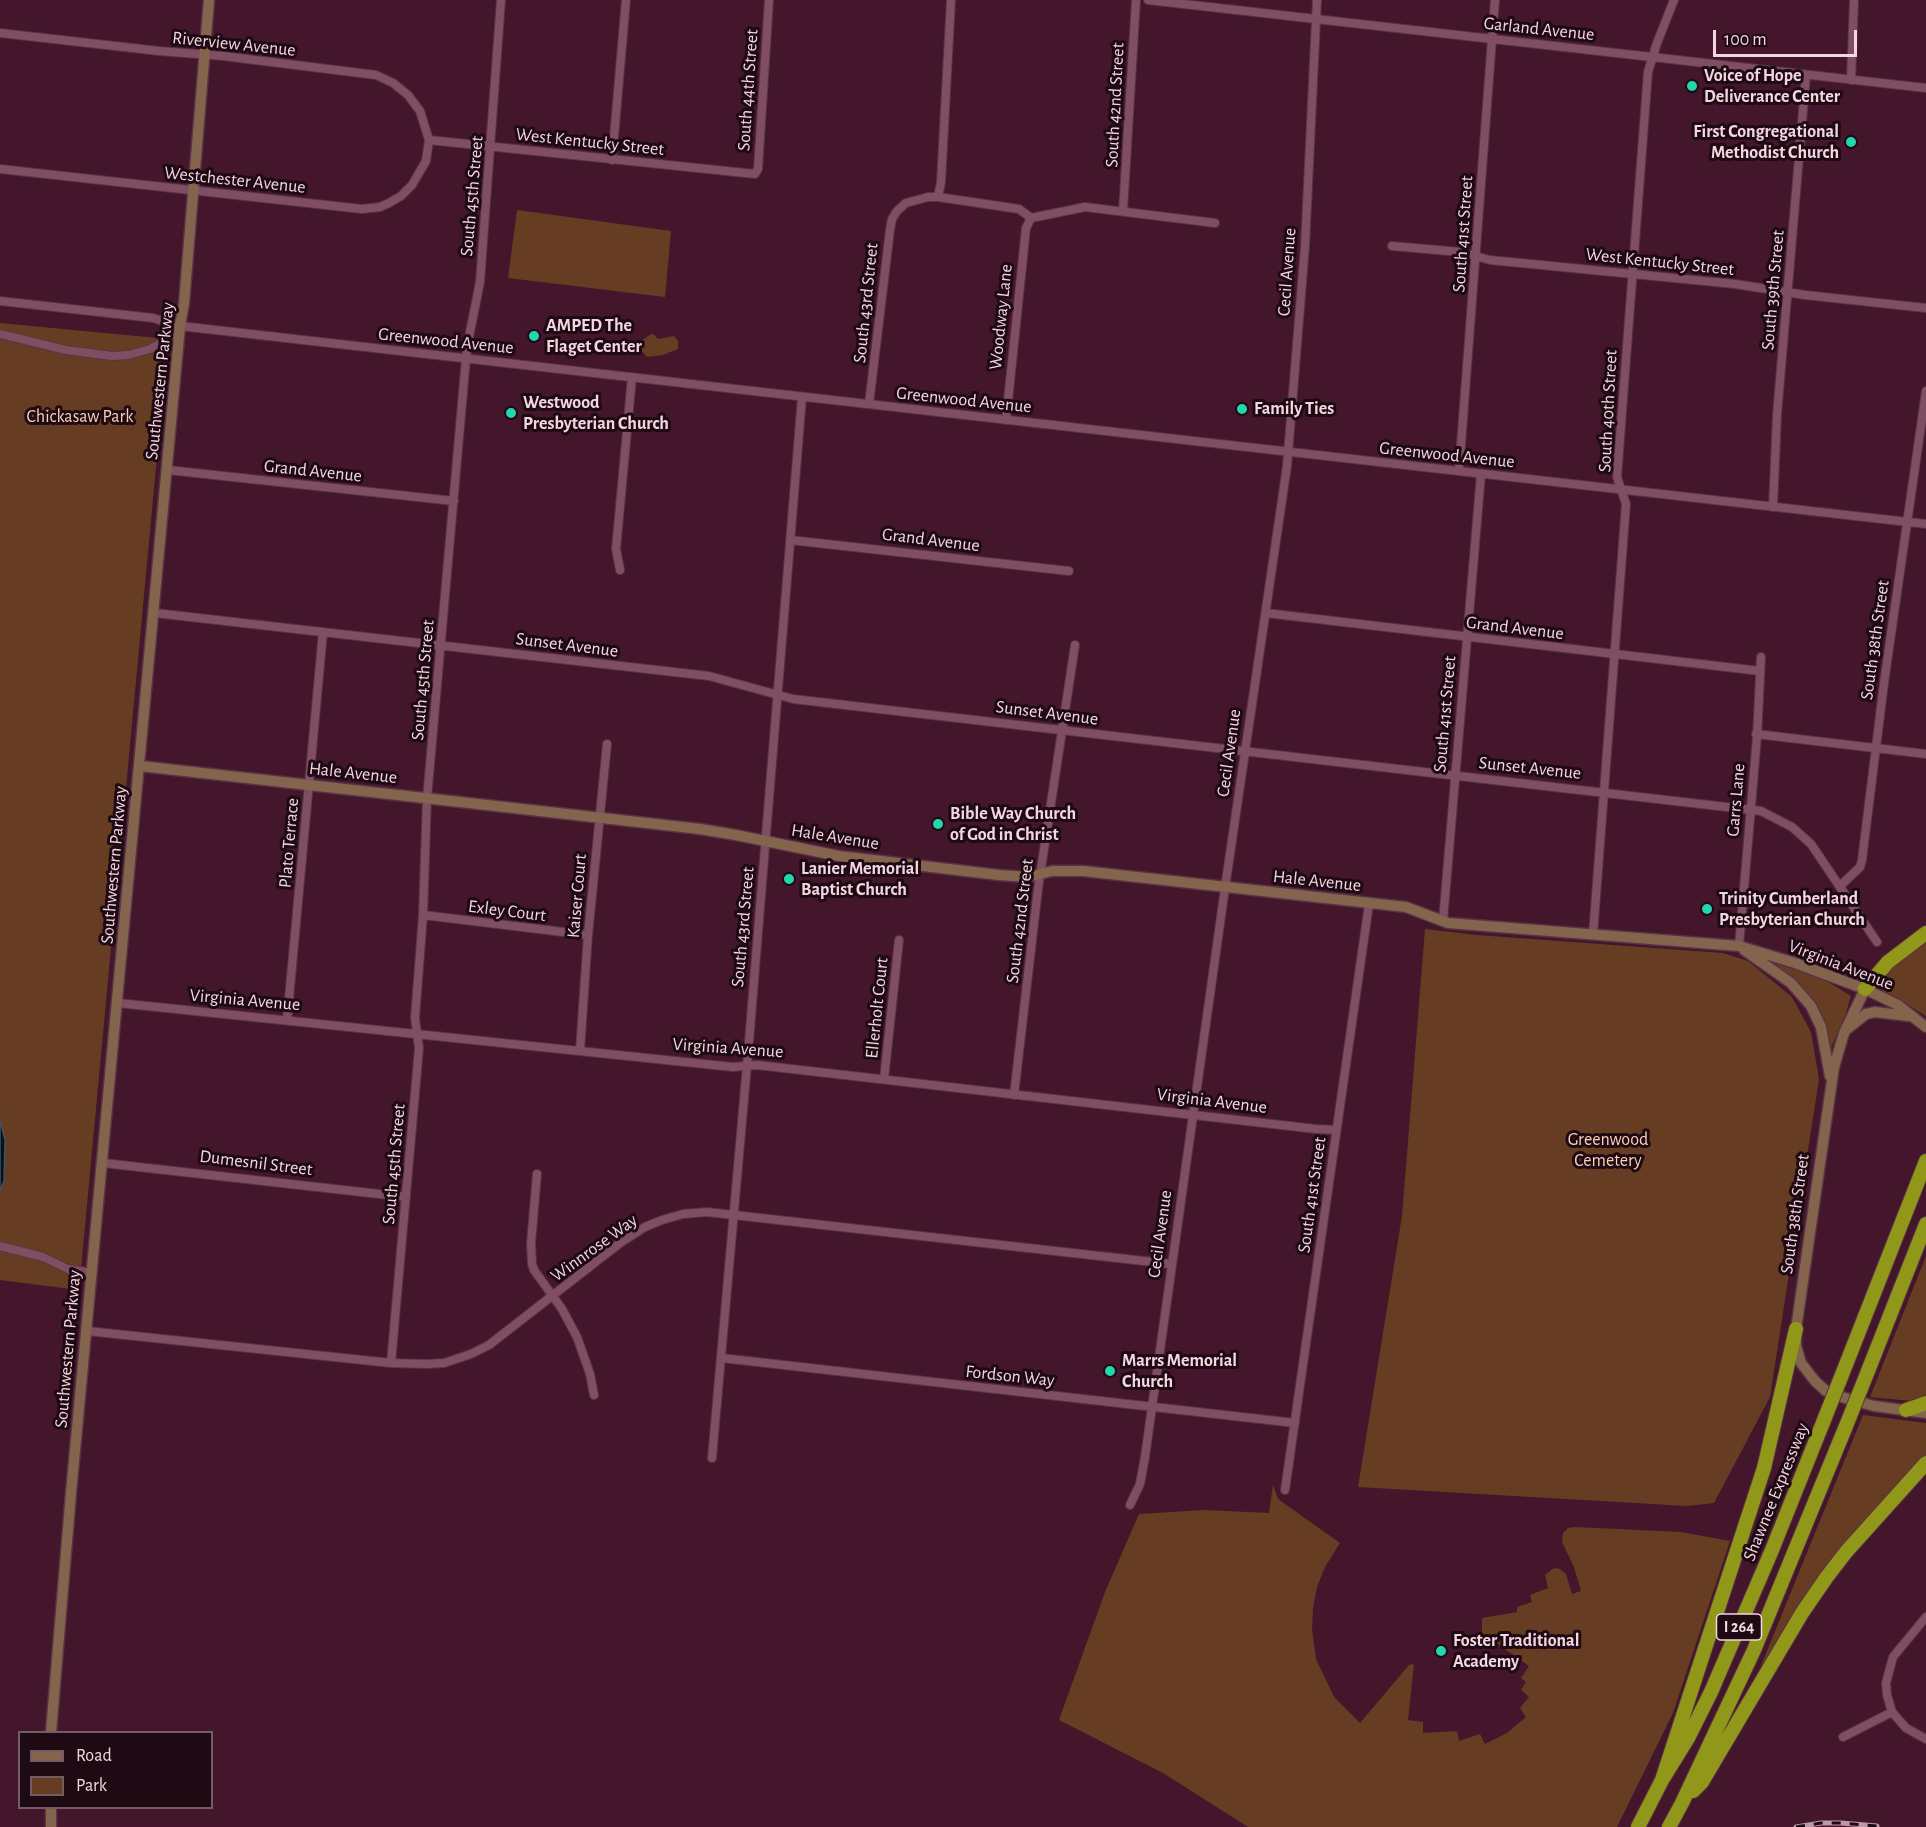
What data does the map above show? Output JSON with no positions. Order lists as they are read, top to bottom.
{
  "streets": {
    "highway": ["Shawnee Expressway", "I 264"],
    "street": [
      "Garland Avenue",
      "Riverview Avenue",
      "South 44th Street",
      "South 42nd Street",
      "West Kentucky Street",
      "Westchester Avenue",
      "South 45th Street",
      "South 41st Street",
      "Cecil Avenue",
      "South 39th Street",
      "South 43rd Street",
      "Woodway Lane",
      "Greenwood Avenue",
      "Southwestern Parkway",
      "South 40th Street",
      "Grand Avenue",
      "South 38th Street",
      "Sunset Avenue",
      "Hale Avenue",
      "Garrs Lane",
      "Plato Terrace",
      "Kaiser Court",
      "Exley Court",
      "Virginia Avenue",
      "Ellerholt Court",
      "Dumesnil Street",
      "Winnrose Way",
      "Fordson Way"
    ]
  },
  "crossings": [
    ["Garland Avenue", "South 41st Street"],
    ["Garland Avenue", "Cecil Avenue"],
    ["Garland Avenue", "South 39th Street"],
    ["Garland Avenue", "South 40th Street"],
    ["Riverview Avenue", "West Kentucky Street"],
    ["Riverview Avenue", "Westchester Avenue"],
    ["Riverview Avenue", "Southwestern Parkway"],
    ["South 44th Street", "West Kentucky Street"],
    ["South 42nd Street", "Sunset Avenue"],
    ["South 42nd Street", "Hale Avenue"],
    ["South 42nd Street", "Virginia Avenue"],
    ["West Kentucky Street", "Westchester Avenue"],
    ["West Kentucky Street", "South 45th Street"],
    ["West Kentucky Street", "South 41st Street"],
    ["West Kentucky Street", "South 39th Street"],
    ["West Kentucky Street", "South 40th Street"],
    ["Westchester Avenue", "Southwestern Parkway"],
    ["South 45th Street", "Greenwood Avenue"],
    ["South 45th Street", "Grand Avenue"],
    ["South 45th Street", "Sunset Avenue"],
    ["South 45th Street", "Hale Avenue"],
    ["South 45th Street", "Exley Court"],
    ["South 45th Street", "Virginia Avenue"],
    ["South 45th Street", "Dumesnil Street"],
    ["South 45th Street", "Winnrose Way"],
    ["South 41st Street", "Greenwood Avenue"],
    ["South 41st Street", "Grand Avenue"],
    ["South 41st Street", "Sunset Avenue"],
    ["South 41st Street", "Hale Avenue"],
    ["South 41st Street", "Virginia Avenue"],
    ["South 41st Street", "Fordson Way"],
    ["Cecil Avenue", "Greenwood Avenue"],
    ["Cecil Avenue", "Grand Avenue"],
    ["Cecil Avenue", "Sunset Avenue"],
    ["Cecil Avenue", "Hale Avenue"],
    ["Cecil Avenue", "Virginia Avenue"],
    ["Cecil Avenue", "Winnrose Way"],
    ["Cecil Avenue", "Fordson Way"],
    ["South 39th Street", "Greenwood Avenue"],
    ["South 43rd Street", "Greenwood Avenue"],
    ["South 43rd Street", "Grand Avenue"],
    ["South 43rd Street", "Sunset Avenue"],
    ["South 43rd Street", "Hale Avenue"],
    ["South 43rd Street", "Virginia Avenue"],
    ["South 43rd Street", "Winnrose Way"],
    ["South 43rd Street", "Fordson Way"],
    ["Woodway Lane", "Greenwood Avenue"],
    ["Greenwood Avenue", "Southwestern Parkway"],
    ["Greenwood Avenue", "South 40th Street"],
    ["Greenwood Avenue", "South 38th Street"],
    ["Southwestern Parkway", "Grand Avenue"],
    ["Southwestern Parkway", "Sunset Avenue"],
    ["Southwestern Parkway", "Hale Avenue"],
    ["Southwestern Parkway", "Virginia Avenue"],
    ["Southwestern Parkway", "Dumesnil Street"],
    ["Southwestern Parkway", "Winnrose Way"],
    ["South 40th Street", "Grand Avenue"],
    ["South 40th Street", "Sunset Avenue"],
    ["South 40th Street", "Hale Avenue"],
    ["Grand Avenue", "Garrs Lane"],
    ["South 38th Street", "Sunset Avenue"],
    ["South 38th Street", "Virginia Avenue"],
    ["Sunset Avenue", "Garrs Lane"],
    ["Sunset Avenue", "Plato Terrace"],
    ["Hale Avenue", "Garrs Lane"],
    ["Hale Avenue", "Plato Terrace"],
    ["Hale Avenue", "Kaiser Court"],
    ["Hale Avenue", "Virginia Avenue"],
    ["Garrs Lane", "Virginia Avenue"],
    ["Plato Terrace", "Virginia Avenue"],
    ["Kaiser Court", "Exley Court"],
    ["Kaiser Court", "Virginia Avenue"],
    ["Virginia Avenue", "Ellerholt Court"]
  ],
  "parks": ["Chickasaw Park", "Greenwood Cemetery"],
  "places": [
    "Voice of Hope Deliverance Center",
    "First Congregational Methodist Church",
    "AMPED The Flaget Center",
    "Family Ties",
    "Westwood Presbyterian Church",
    "Bible Way Church of God in Christ",
    "Lanier Memorial Baptist Church",
    "Trinity Cumberland Presbyterian Church",
    "Marrs Memorial Church",
    "Foster Traditional Academy"
  ],
  "legend": ["Road", "Park"],
  "scale_bar": "100 m"
}
